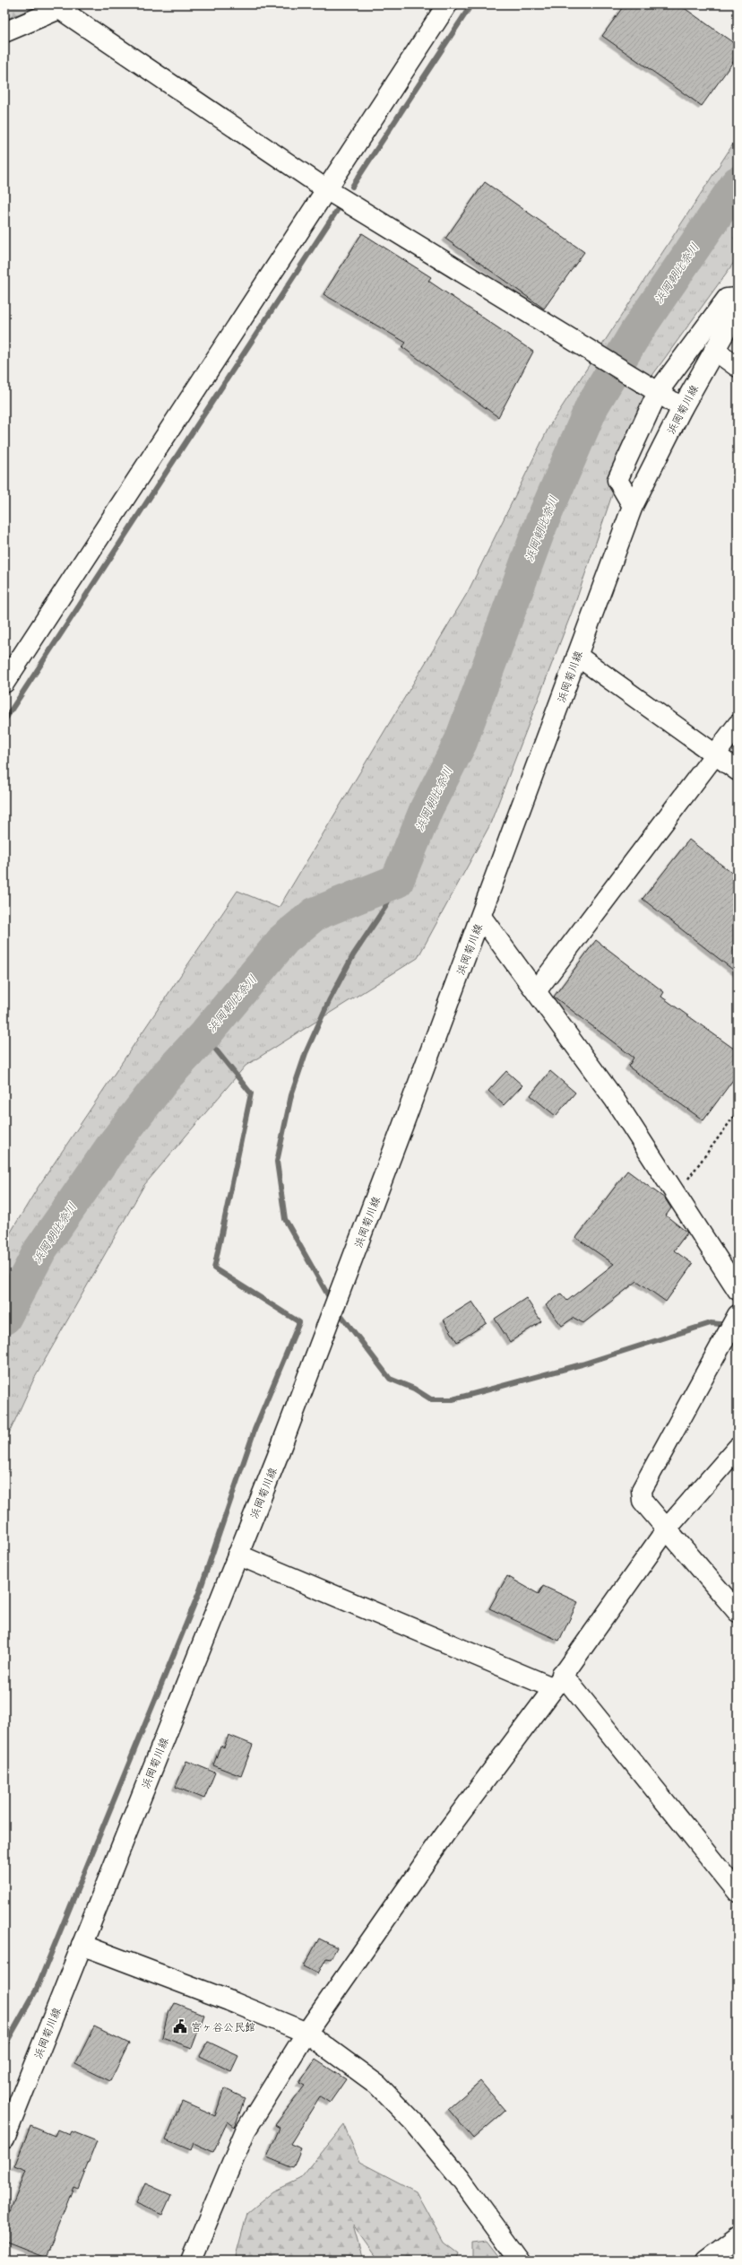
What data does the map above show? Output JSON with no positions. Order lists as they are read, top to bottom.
{
  "streets": {
    "street": ["浜岡菊川線"]
  },
  "water": ["浜岡朝比奈川"],
  "places": {
    "public building": ["宮ヶ谷公民館"]
  }
}
